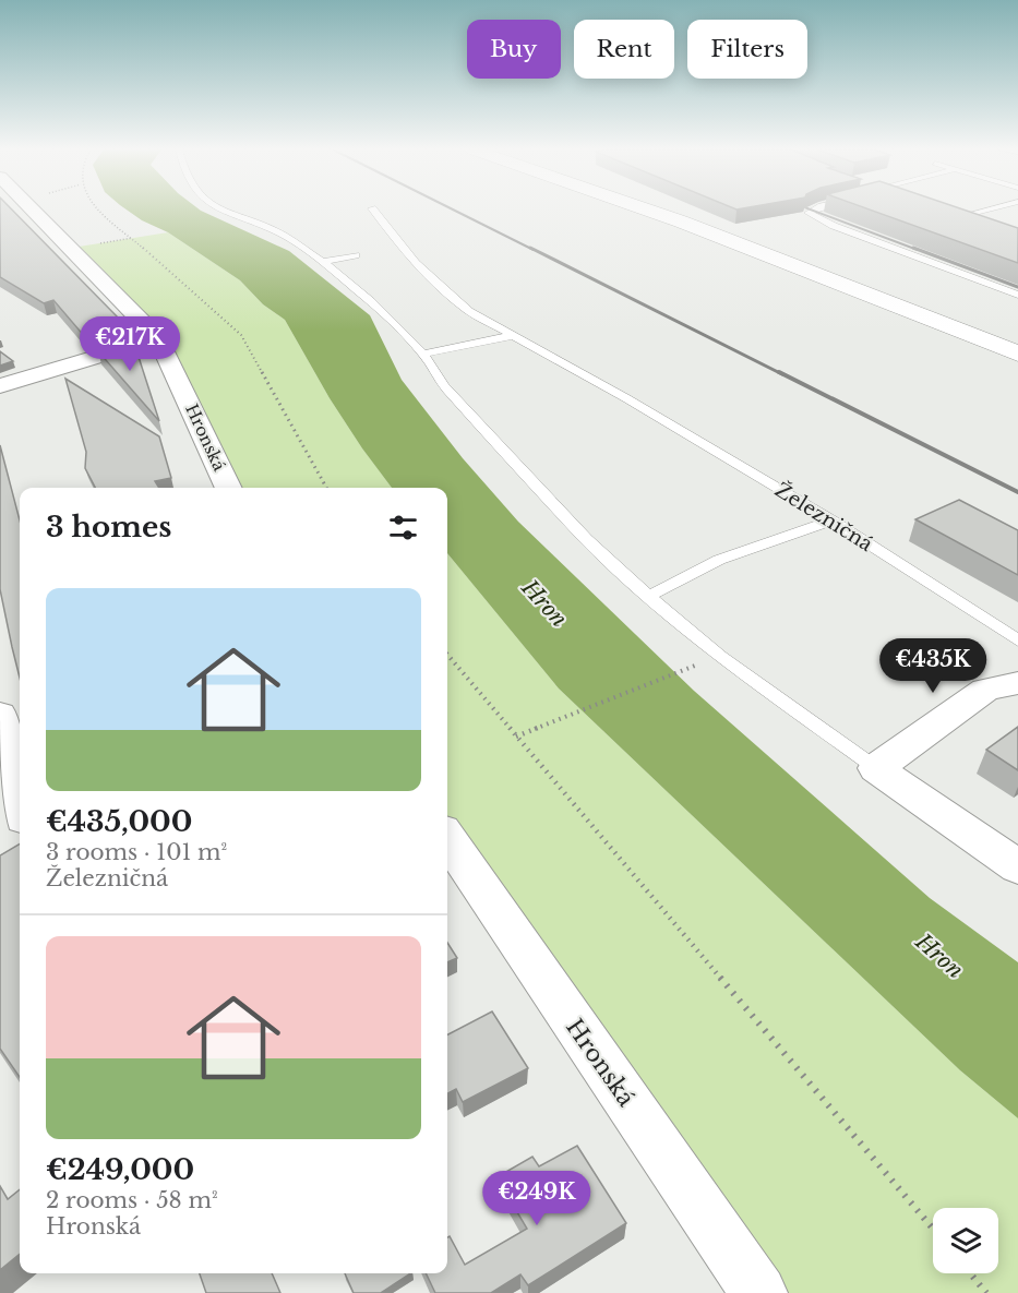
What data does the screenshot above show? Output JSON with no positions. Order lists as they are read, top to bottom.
{
  "streets": {
    "street": ["Hronská"],
    "lane": ["Železničná"]
  },
  "water": ["Hron"],
  "page": {
    "chip": ["Buy", "Rent", "Filters"],
    "price": ["€217K", "€435K", "€249K"],
    "heading": "3 homes",
    "list": [
      {
        "name": "€435,000",
        "note": "3 rooms · 101 m² · Železničná"
      },
      {
        "name": "€249,000",
        "note": "2 rooms · 58 m² · Hronská"
      }
    ]
  }
}
